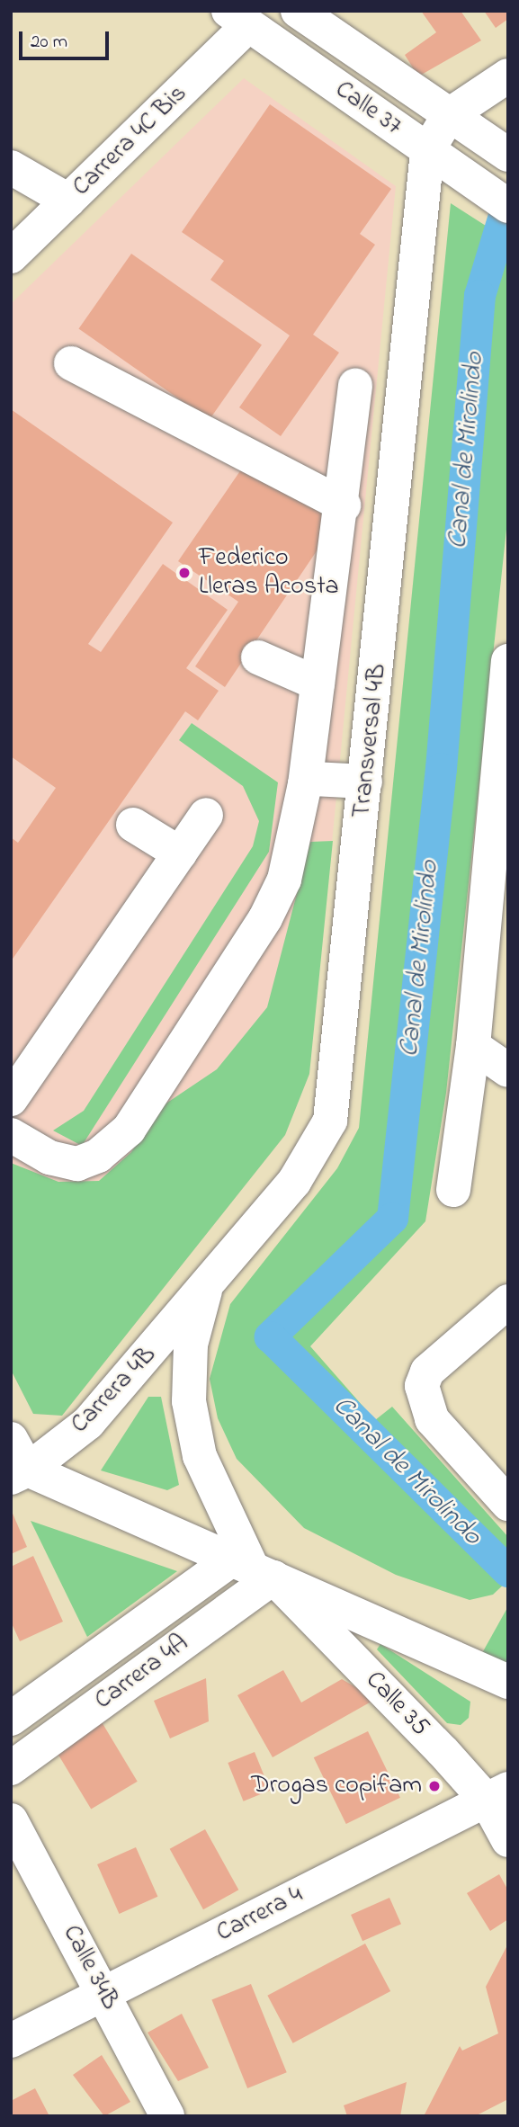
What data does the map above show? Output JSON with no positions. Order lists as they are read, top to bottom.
{
  "streets": {
    "street": [
      "Calle 37",
      "Carrera 4C Bis",
      "Transversal 4B",
      "Carrera 4B",
      "Carrera 4A",
      "Calle 35",
      "Carrera 4",
      "Calle 34B"
    ]
  },
  "crossings": [
    ["Calle 37", "Carrera 4C Bis"],
    ["Calle 37", "Transversal 4B"],
    ["Transversal 4B", "Carrera 4B"],
    ["Carrera 4B", "Calle 35"],
    ["Carrera 4A", "Calle 35"],
    ["Calle 35", "Carrera 4"],
    ["Carrera 4", "Calle 34B"]
  ],
  "water": ["Canal de Mirolindo"],
  "places": ["Federico Lleras Acosta", "Drogas copifam"],
  "scale_bar": "20 m"
}
